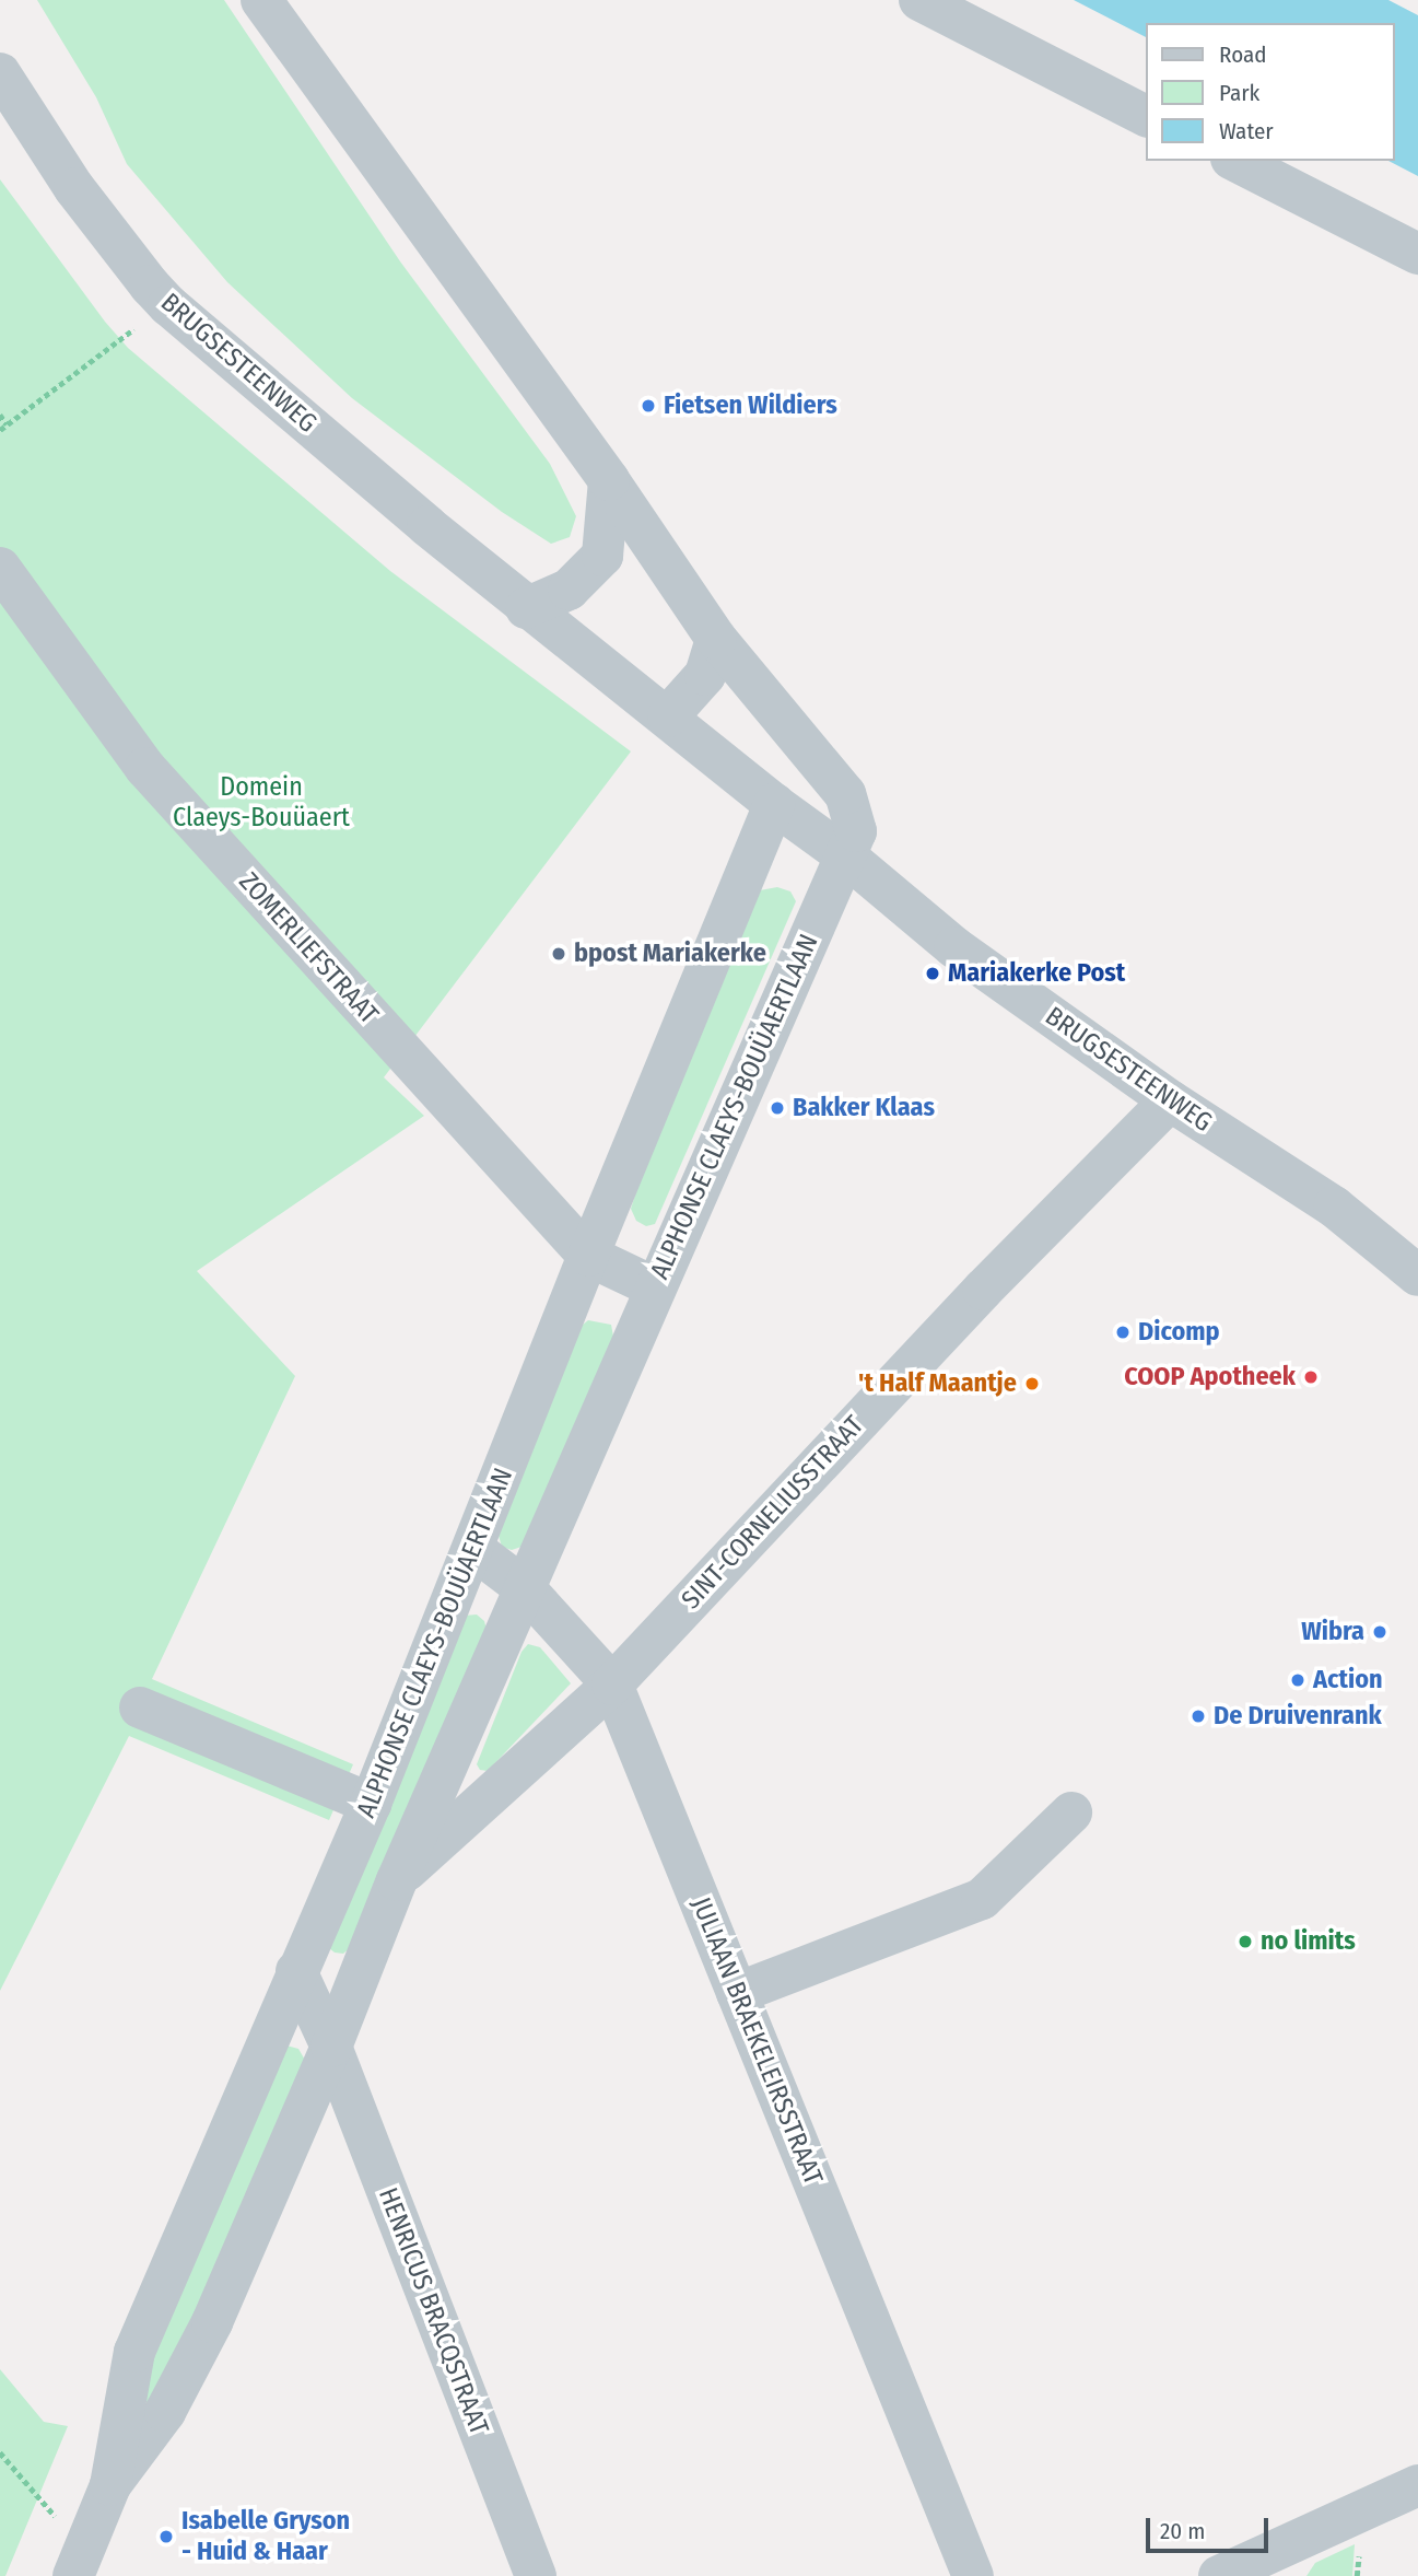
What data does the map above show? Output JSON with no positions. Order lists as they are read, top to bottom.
{
  "streets": {
    "street": [
      "BRUGSESTEENWEG",
      "ZOMERLIEFSTRAAT",
      "ALPHONSE CLAEYS-BOUÜAERTLAAN",
      "SINT-CORNELIUSSTRAAT",
      "JULIAAN BRAEKELEIRSSTRAAT",
      "HENRICUS BRACQSTRAAT"
    ]
  },
  "crossings": [
    ["BRUGSESTEENWEG", "ALPHONSE CLAEYS-BOUÜAERTLAAN"],
    ["BRUGSESTEENWEG", "SINT-CORNELIUSSTRAAT"],
    ["ZOMERLIEFSTRAAT", "ALPHONSE CLAEYS-BOUÜAERTLAAN"],
    ["ALPHONSE CLAEYS-BOUÜAERTLAAN", "SINT-CORNELIUSSTRAAT"],
    ["ALPHONSE CLAEYS-BOUÜAERTLAAN", "JULIAAN BRAEKELEIRSSTRAAT"],
    ["ALPHONSE CLAEYS-BOUÜAERTLAAN", "HENRICUS BRACQSTRAAT"],
    ["SINT-CORNELIUSSTRAAT", "JULIAAN BRAEKELEIRSSTRAAT"]
  ],
  "parks": ["Domein Claeys-Bouüaert"],
  "places": [
    "Fietsen Wildiers",
    "bpost Mariakerke",
    "Mariakerke Post",
    "Bakker Klaas",
    "Dicomp",
    "COOP Apotheek",
    "'t Half Maantje",
    "Wibra",
    "Action",
    "De Druivenrank",
    "no limits",
    "Isabelle Gryson - Huid & Haar"
  ],
  "legend": ["Road", "Park", "Water"],
  "scale_bar": "20 m"
}
